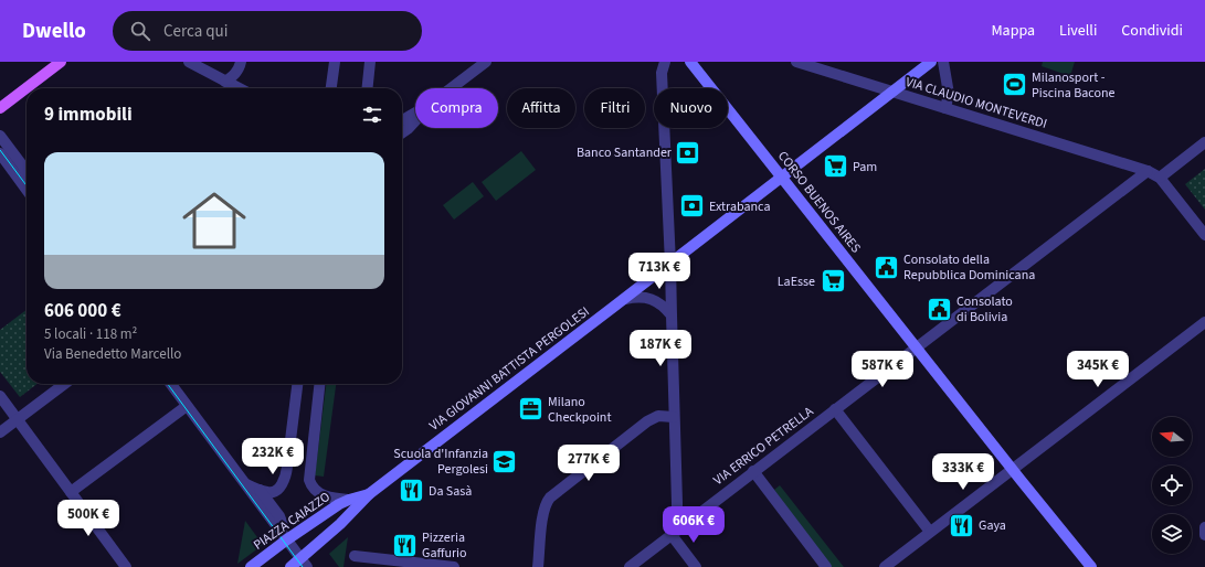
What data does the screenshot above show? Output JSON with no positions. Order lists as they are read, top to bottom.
{
  "streets": {
    "main road": ["CORSO BUENOS AIRES", "VIA GIOVANNI BATTISTA PERGOLESI", "PIAZZA CAIAZZO"],
    "street": ["VIA CLAUDIO MONTEVERDI", "VIA ERRICO PETRELLA"]
  },
  "crossings": [
    ["VIA CLAUDIO MONTEVERDI", "VIA GIOVANNI BATTISTA PERGOLESI"],
    ["VIA CLAUDIO MONTEVERDI", "VIA ERRICO PETRELLA"],
    ["CORSO BUENOS AIRES", "VIA GIOVANNI BATTISTA PERGOLESI"],
    ["CORSO BUENOS AIRES", "VIA ERRICO PETRELLA"],
    ["VIA GIOVANNI BATTISTA PERGOLESI", "PIAZZA CAIAZZO"]
  ],
  "places": {
    "sports": ["Milanosport - Piscina Bacone"],
    "bank": ["Banco Santander", "Extrabanca"],
    "supermarket": ["Pam", "LaEsse"],
    "public building": ["Consolato della Repubblica Dominicana", "Consolato di Bolivia"],
    "office": ["Milano Checkpoint"],
    "school or university": ["Scuola d'Infanzia Pergolesi"],
    "restaurant": ["Da Sasà", "Gaya", "Pizzeria Gaffurio"]
  },
  "north": "left",
  "page": {
    "header": "Dwello",
    "search": "Cerca qui",
    "nav": ["Mappa", "Livelli", "Condividi"],
    "chip": [
      "Compra",
      "Affitta",
      "Filtri",
      "Nuovo"
    ],
    "heading": "9 immobili",
    "list": [
      {
        "name": "606 000 €",
        "note": "5 locali · 118 m² · Via Benedetto Marcello"
      }
    ],
    "price": [
      "713K €",
      "187K €",
      "587K €",
      "345K €",
      "232K €",
      "277K €",
      "333K €",
      "500K €",
      "606K €"
    ]
  }
}
